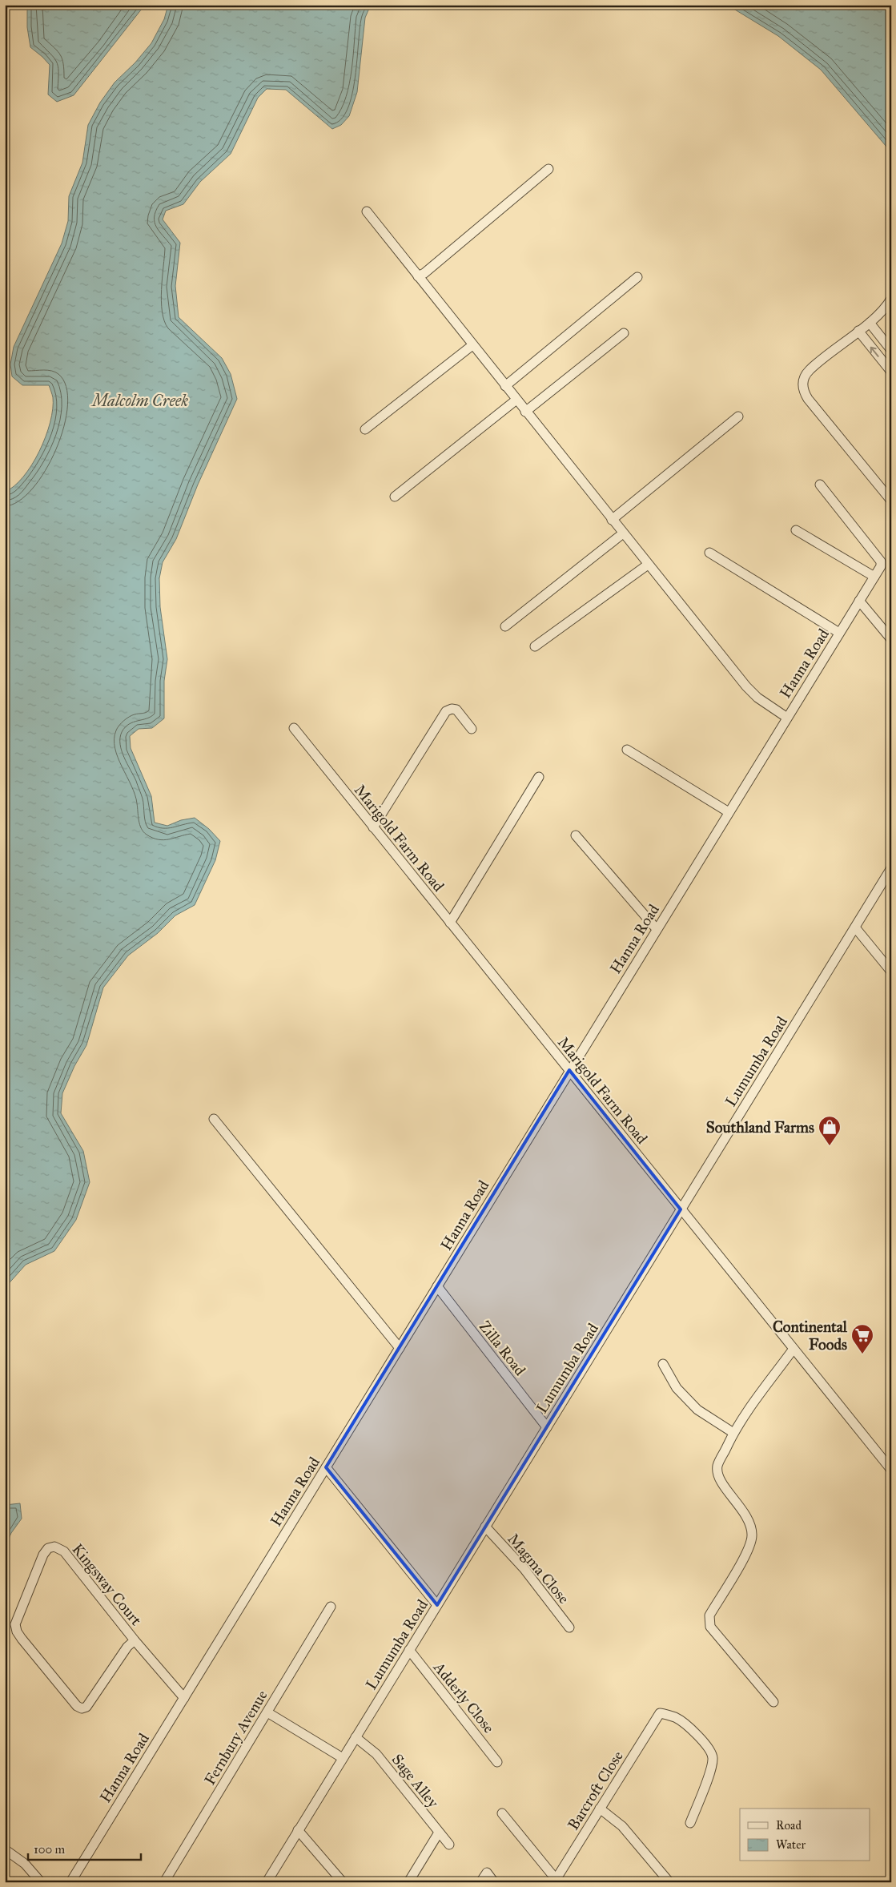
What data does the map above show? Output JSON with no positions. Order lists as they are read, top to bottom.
{
  "streets": {
    "street": [
      "Hanna Road",
      "Marigold Farm Road",
      "Lumumba Road",
      "Zilla Road",
      "Magma Close",
      "Kingsway Court",
      "Adderly Close",
      "Fernbury Avenue",
      "Sage Alley",
      "Barcroft Close"
    ]
  },
  "crossings": [
    ["Hanna Road", "Marigold Farm Road"],
    ["Hanna Road", "Zilla Road"],
    ["Hanna Road", "Kingsway Court"],
    ["Marigold Farm Road", "Lumumba Road"],
    ["Lumumba Road", "Zilla Road"],
    ["Lumumba Road", "Magma Close"],
    ["Lumumba Road", "Adderly Close"],
    ["Lumumba Road", "Sage Alley"]
  ],
  "water": ["Malcolm Creek"],
  "places": {
    "shop": ["Southland Farms"],
    "supermarket": ["Continental Foods"]
  },
  "legend": ["Road", "Water"],
  "scale_bar": "100 m"
}
